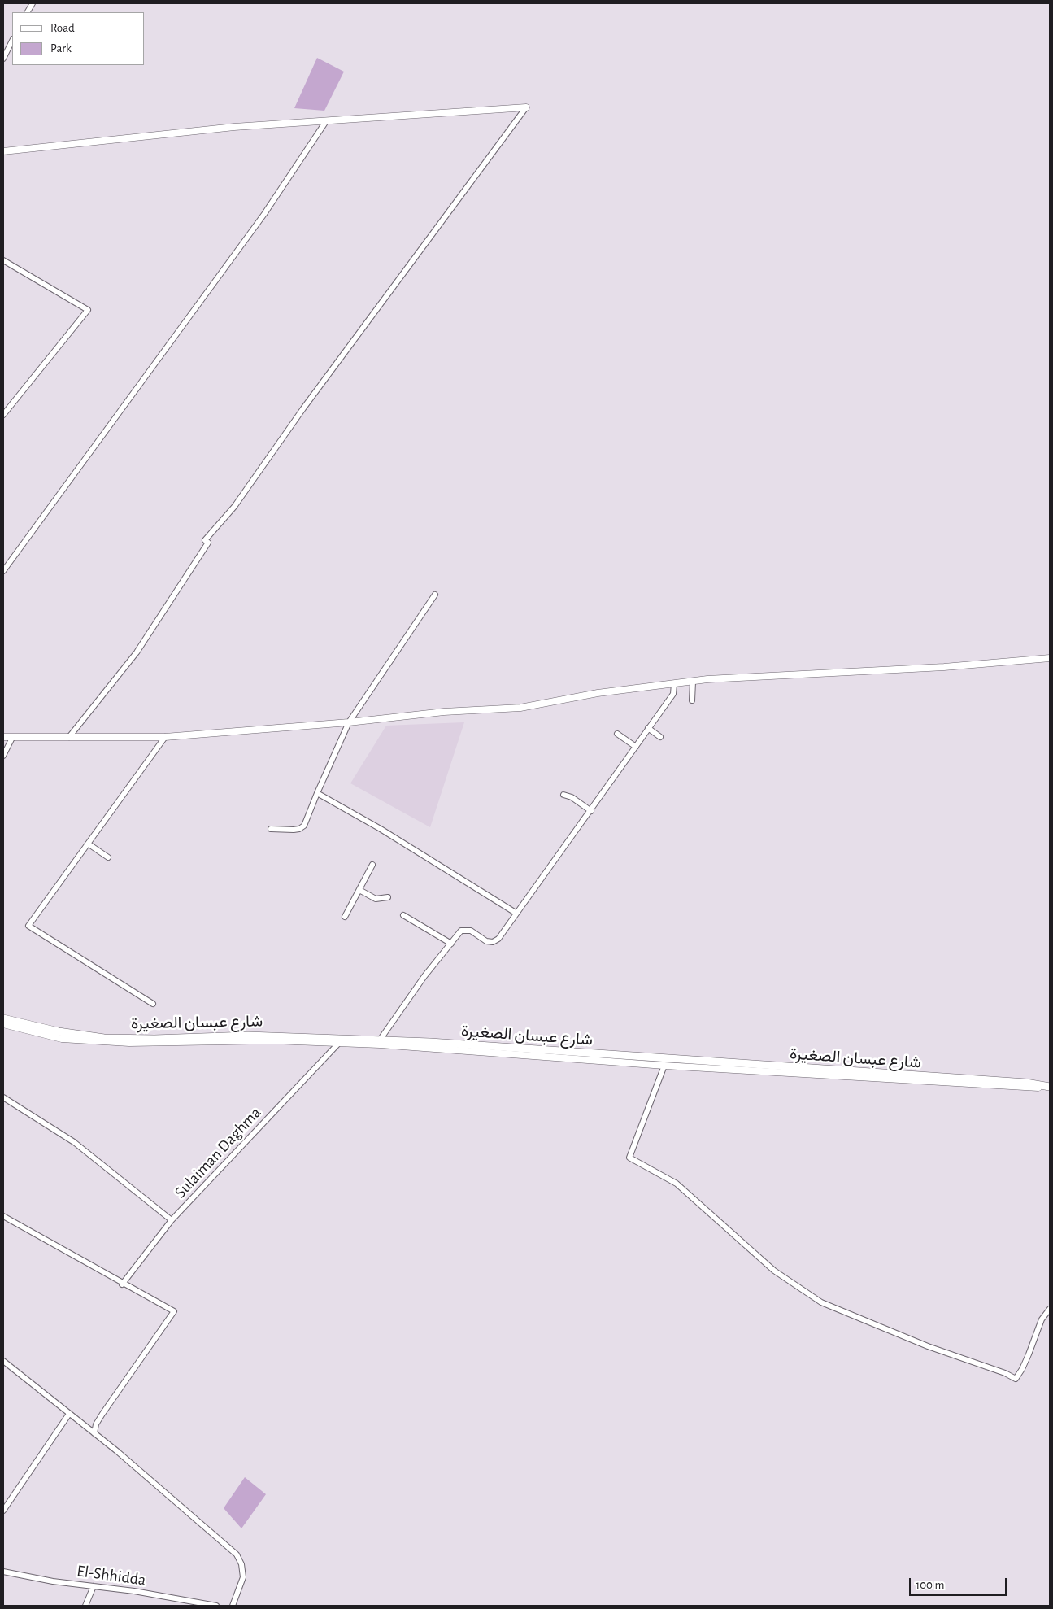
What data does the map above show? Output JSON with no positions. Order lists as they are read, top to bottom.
{
  "streets": {
    "main road": ["شارع عبسان الصغيرة"],
    "street": ["Sulaiman Daghma", "El-Shhidda"]
  },
  "crossings": [
    ["شارع عبسان الصغيرة", "Sulaiman Daghma"]
  ],
  "legend": ["Road", "Park"],
  "scale_bar": "100 m"
}
